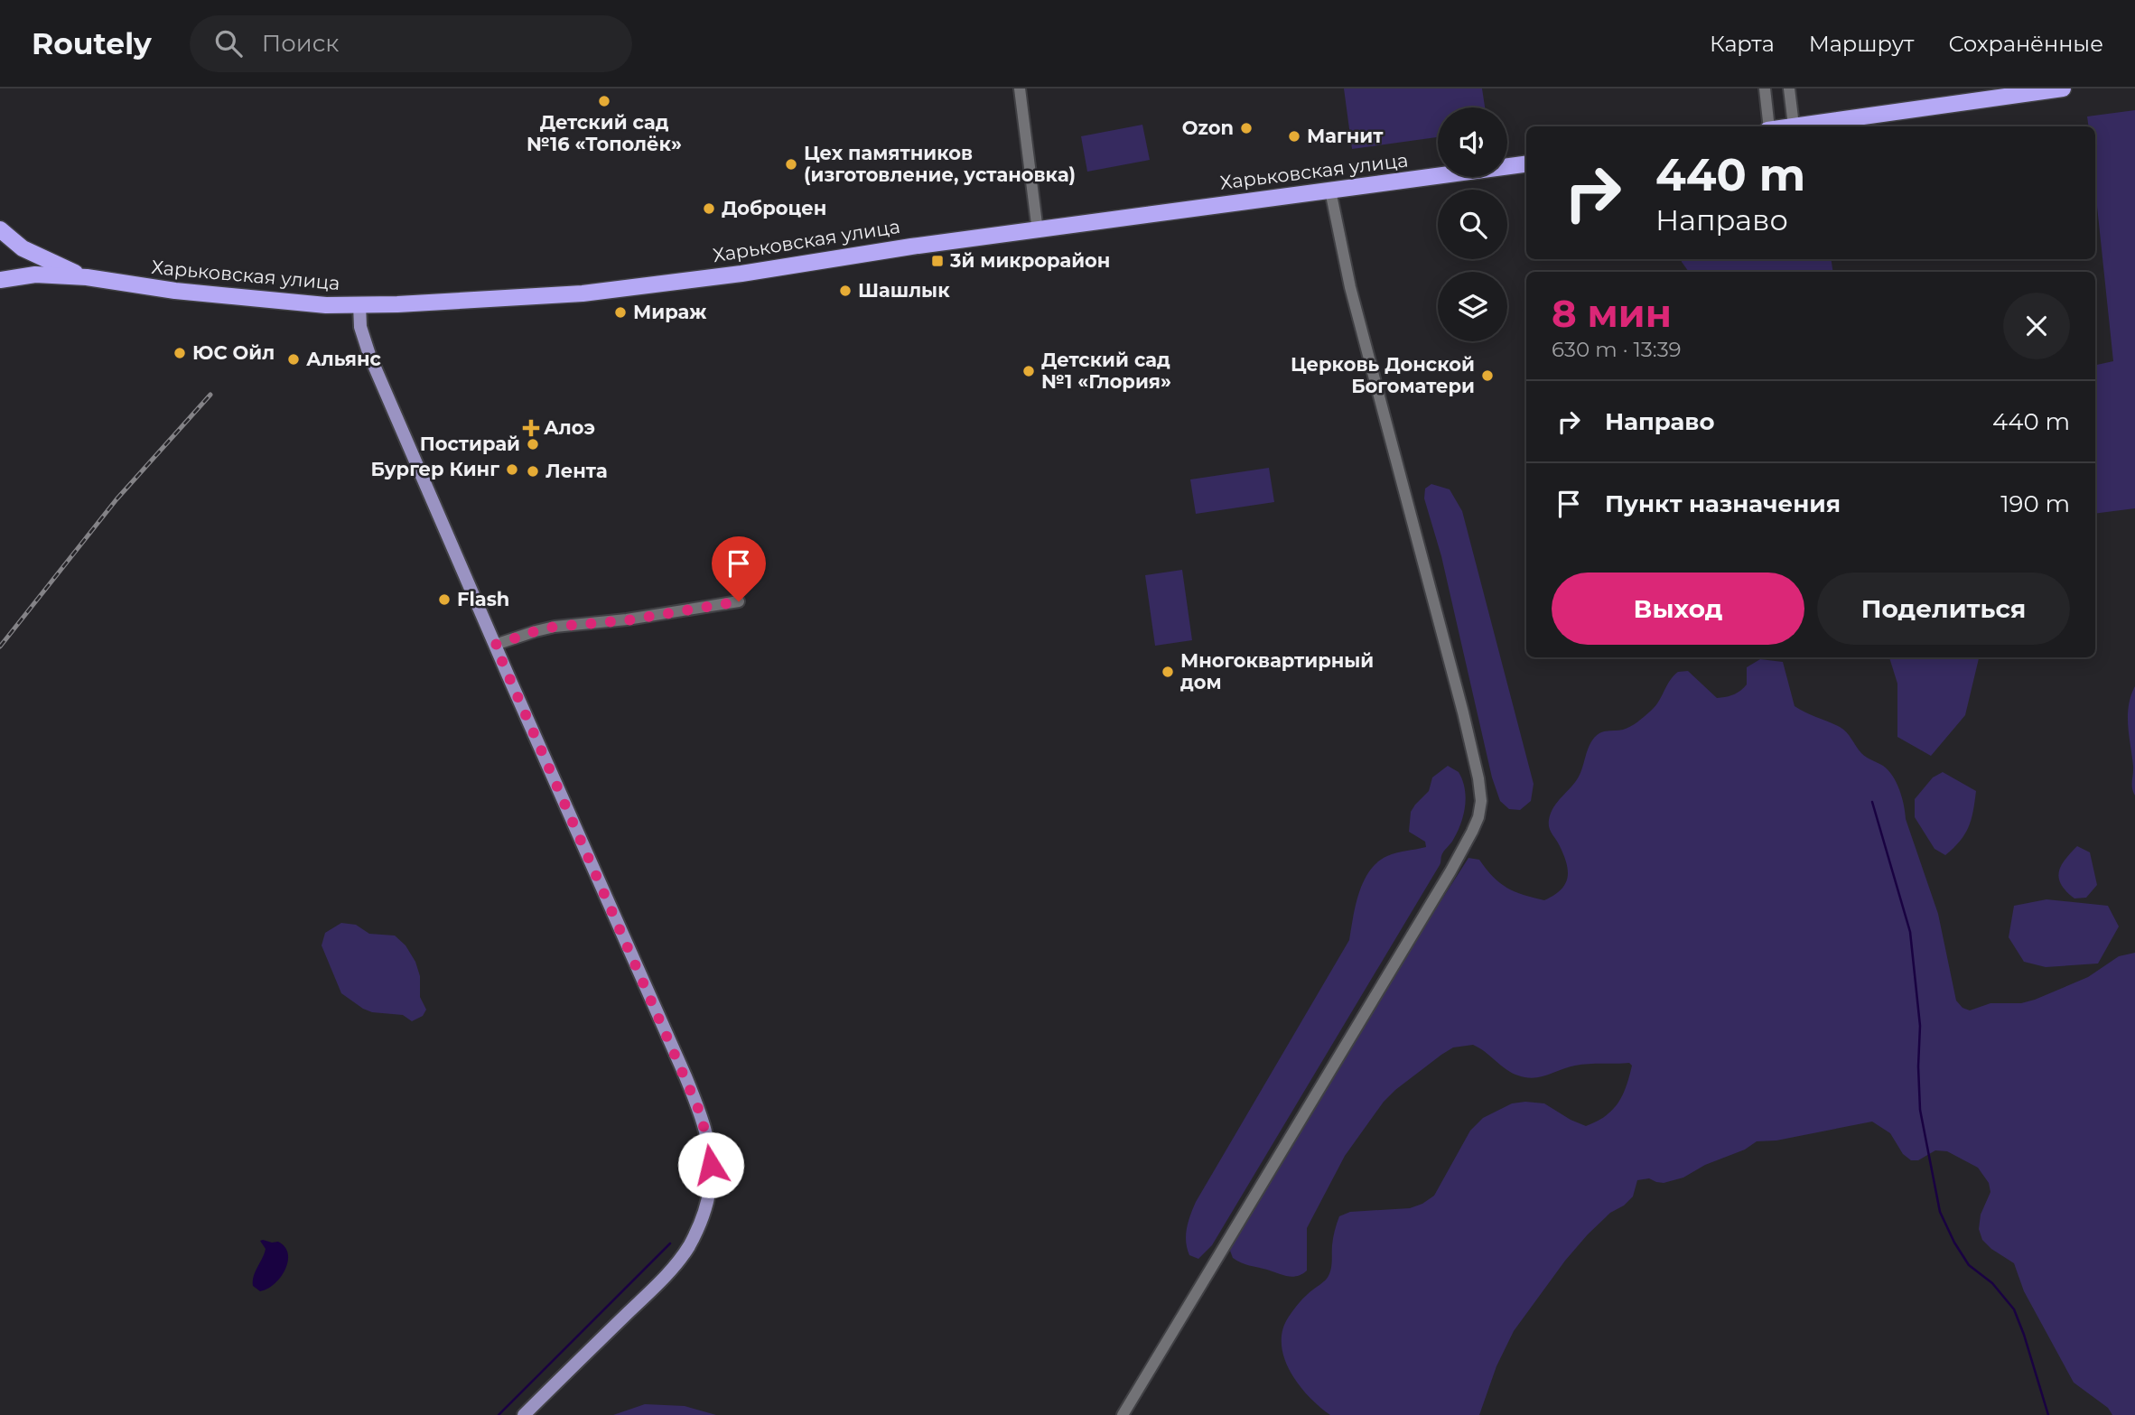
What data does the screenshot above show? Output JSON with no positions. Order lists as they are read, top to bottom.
{
  "streets": {
    "highway": ["Харьковская улица"]
  },
  "places": {
    "other": [
      "Детский сад №16 «Тополёк»",
      "Ozon",
      "Магнит",
      "Цех памятников (изготовление, установка)",
      "Доброцен",
      "Шашлык",
      "Мираж",
      "ЮC Ойл",
      "Альянс",
      "Детский сад №1 «Глория»",
      "Церковь Донской Богоматери",
      "Постирай",
      "Бургер Кинг",
      "Лента",
      "Flash",
      "Многоквартирный дом"
    ],
    "transit": ["3й микрорайон"],
    "health": ["Алоэ"]
  },
  "page": {
    "header": "Routely",
    "search": "Поиск",
    "nav": ["Карта", "Маршрут", "Сохранённые"],
    "turn": ["440 m", "Направо"],
    "heading": ["8 мин", "630 m · 13:39"],
    "list": [
      {
        "name": "Направо",
        "value": "440 m"
      },
      {
        "name": "Пункт назначения",
        "value": "190 m"
      }
    ],
    "buttons": ["Выход", "Поделиться"]
  }
}
